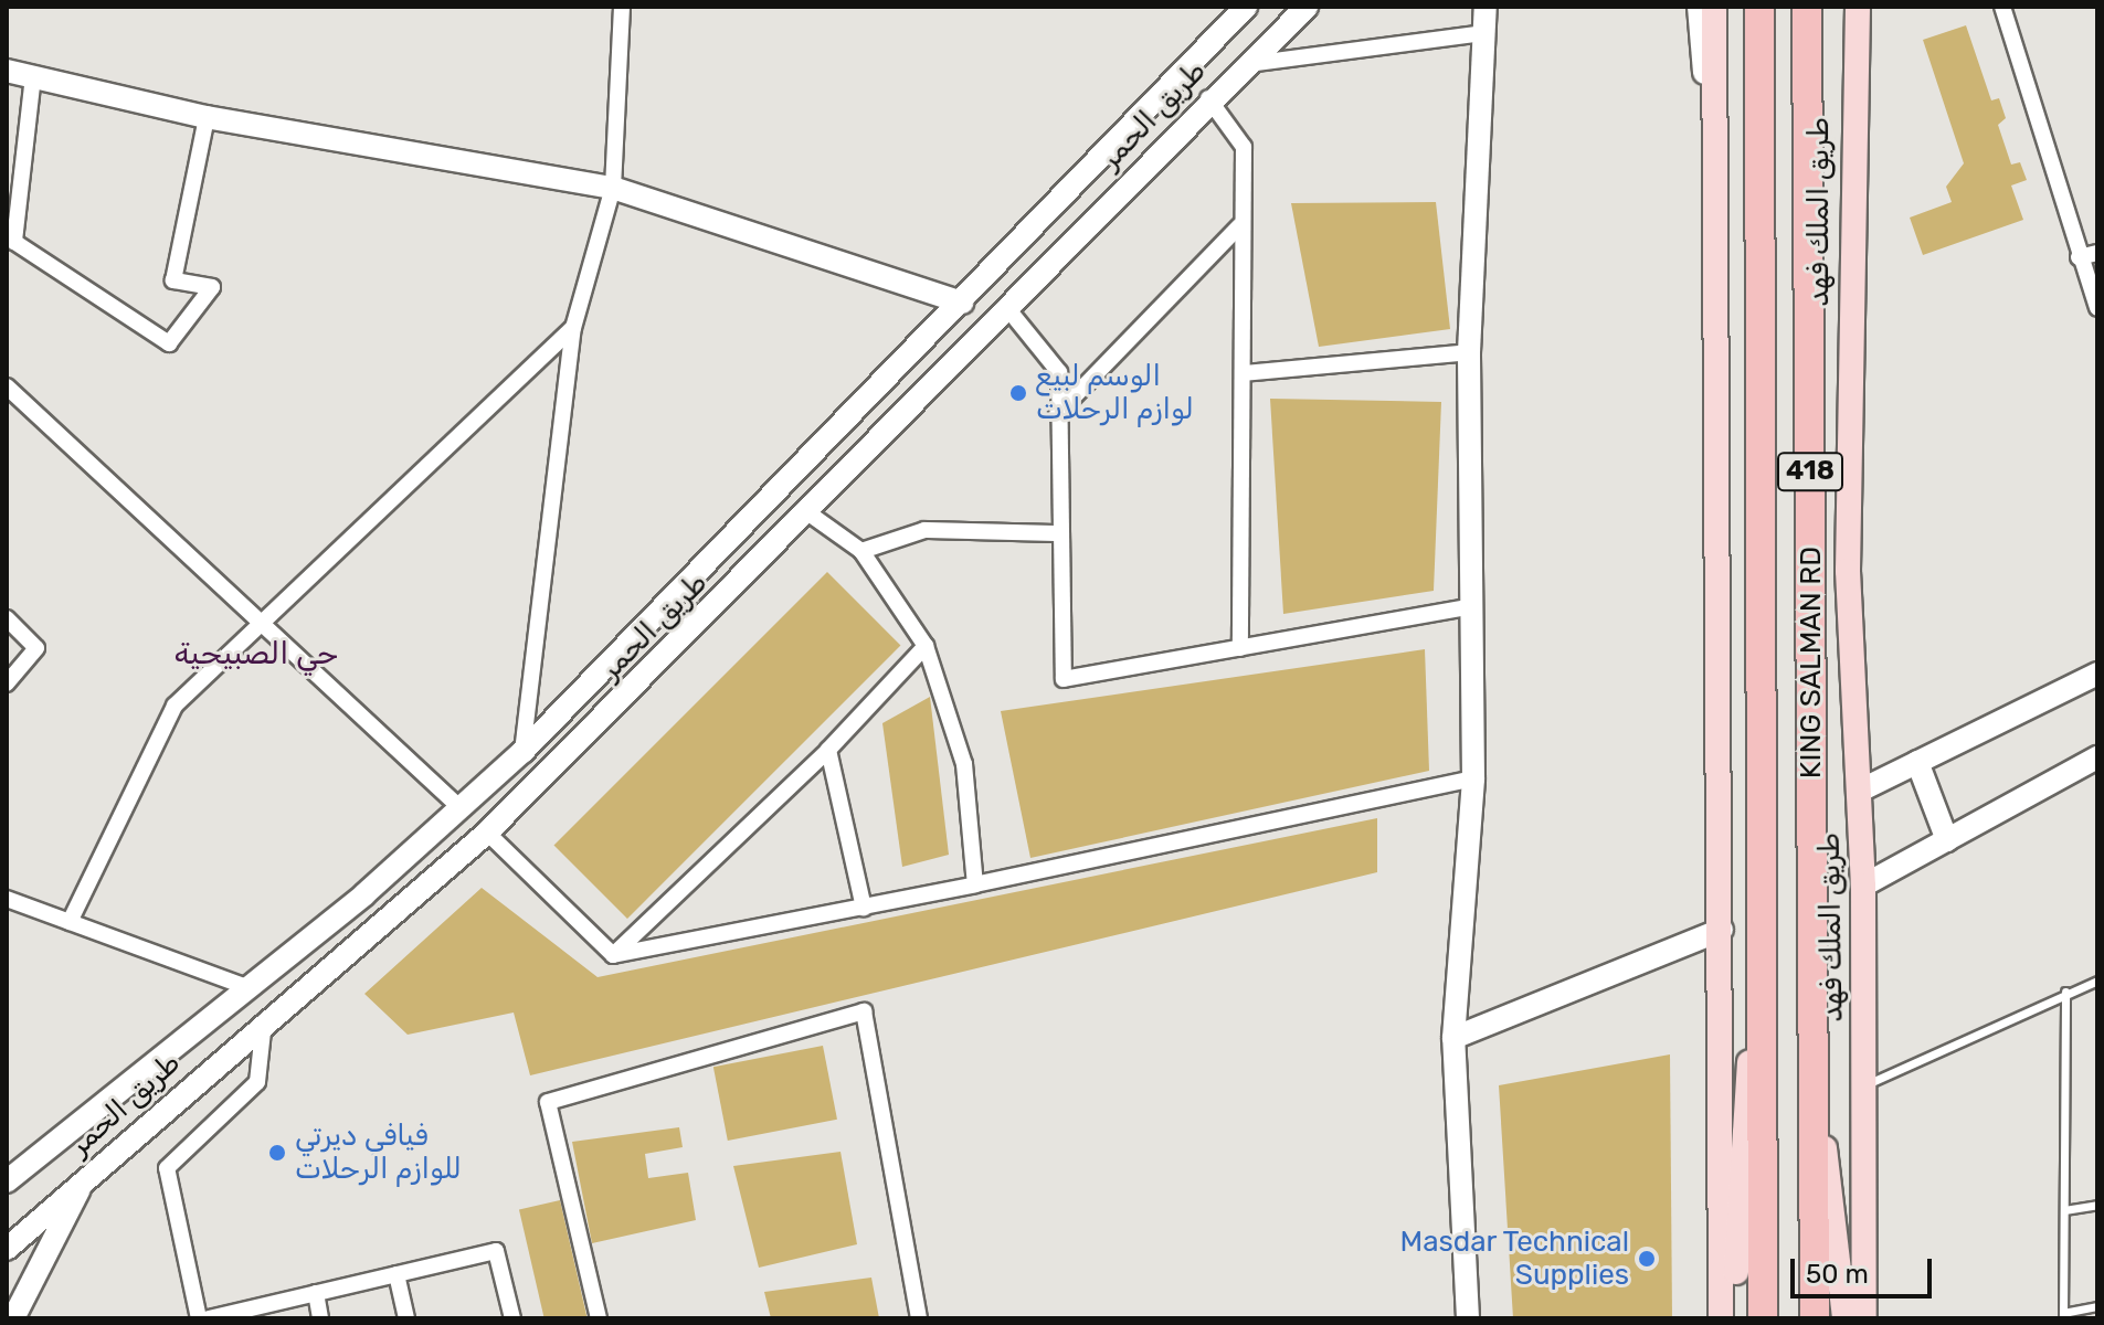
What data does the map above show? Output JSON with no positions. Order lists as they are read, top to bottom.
{
  "streets": {
    "highway": ["418", "KING SALMAN RD"],
    "main road": ["طريق الملك فهد"],
    "street": ["طريق الحمر"]
  },
  "districts": ["حي الصبيحية"],
  "places": ["الوسم لبيع لوازم الرحلات", "فيافي ديرتي للوازم الرحلات", "Masdar Technical Supplies"],
  "scale_bar": "50 m"
}
